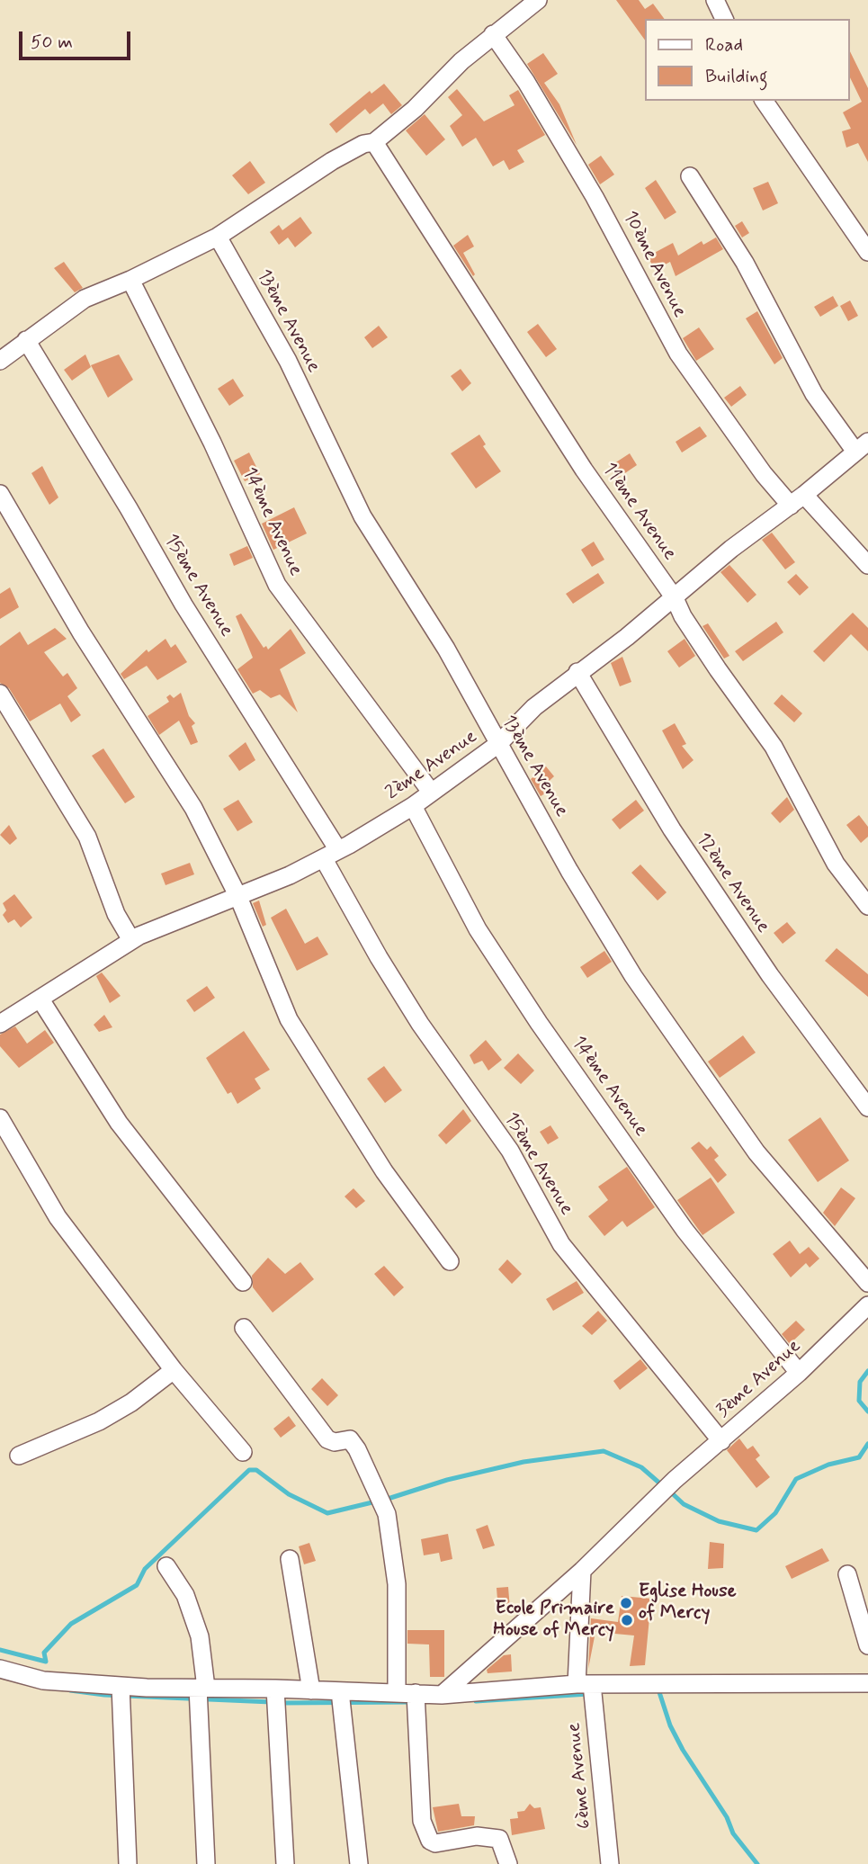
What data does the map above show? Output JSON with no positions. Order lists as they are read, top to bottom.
{
  "streets": {
    "street": [
      "10ème Avenue",
      "13ème Avenue",
      "11ème Avenue",
      "14ème Avenue",
      "15ème Avenue",
      "2ème Avenue",
      "12ème Avenue",
      "3ème Avenue",
      "6ème Avenue"
    ]
  },
  "crossings": [
    ["10ème Avenue", "2ème Avenue"],
    ["13ème Avenue", "2ème Avenue"],
    ["11ème Avenue", "2ème Avenue"],
    ["14ème Avenue", "2ème Avenue"],
    ["14ème Avenue", "3ème Avenue"],
    ["15ème Avenue", "2ème Avenue"],
    ["15ème Avenue", "3ème Avenue"],
    ["2ème Avenue", "12ème Avenue"],
    ["3ème Avenue", "6ème Avenue"]
  ],
  "places": ["Eglise House of Mercy", "Ecole Primaire House of Mercy"],
  "legend": ["Road", "Building"],
  "scale_bar": "50 m"
}
